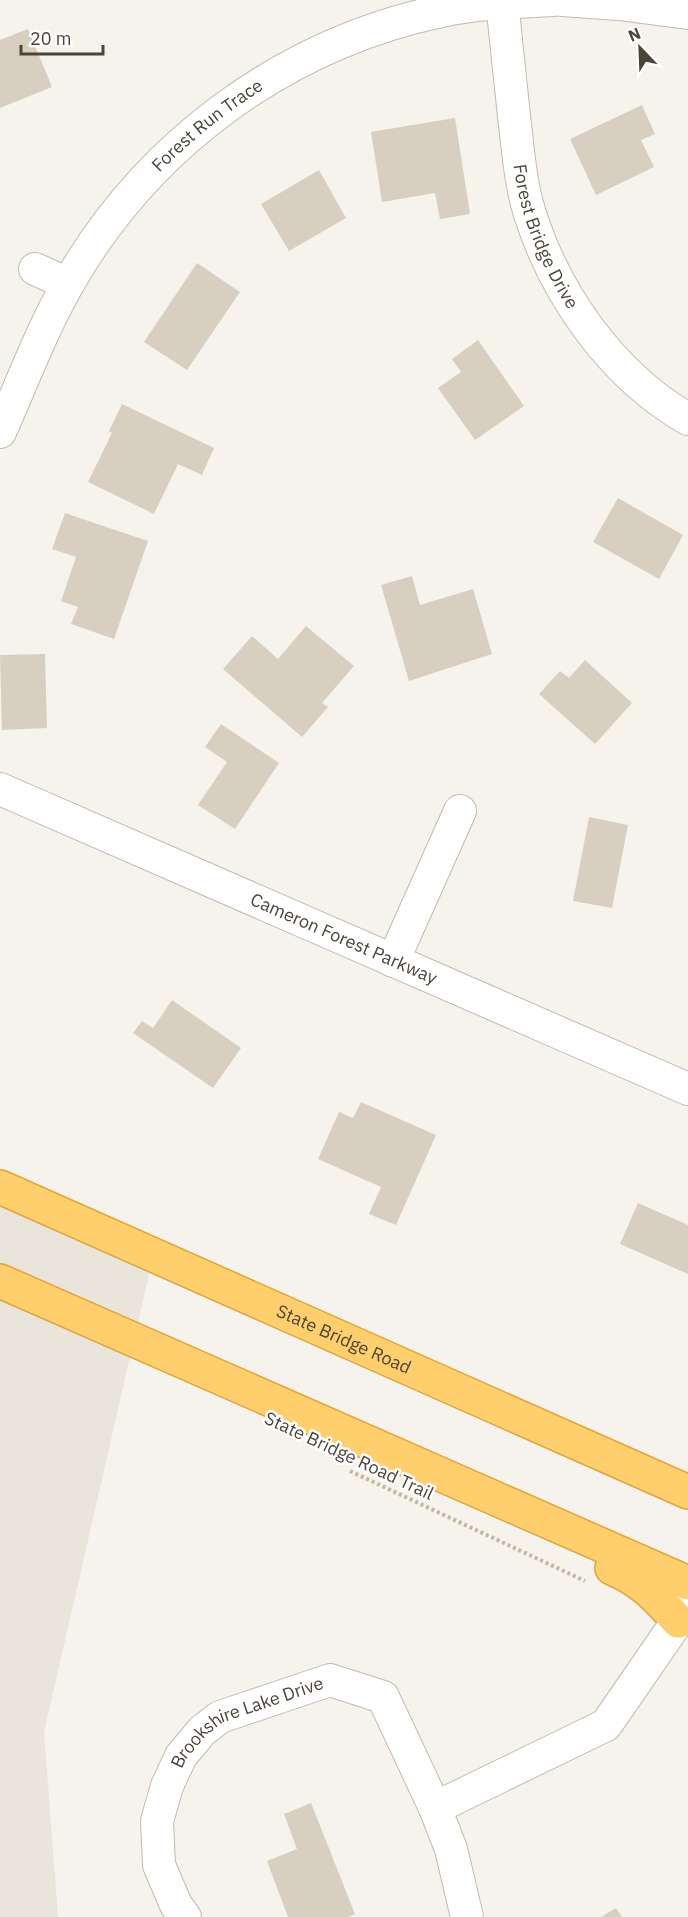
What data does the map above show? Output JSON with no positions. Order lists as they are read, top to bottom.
{
  "streets": {
    "highway": ["State Bridge Road"],
    "street": [
      "Forest Run Trace",
      "Forest Bridge Drive",
      "Cameron Forest Parkway",
      "Brookshire Lake Drive"
    ],
    "path": ["State Bridge Road Trail"]
  },
  "crossings": [
    ["Forest Run Trace", "Forest Bridge Drive"]
  ],
  "scale_bar": "20 m",
  "north": "top left"
}
